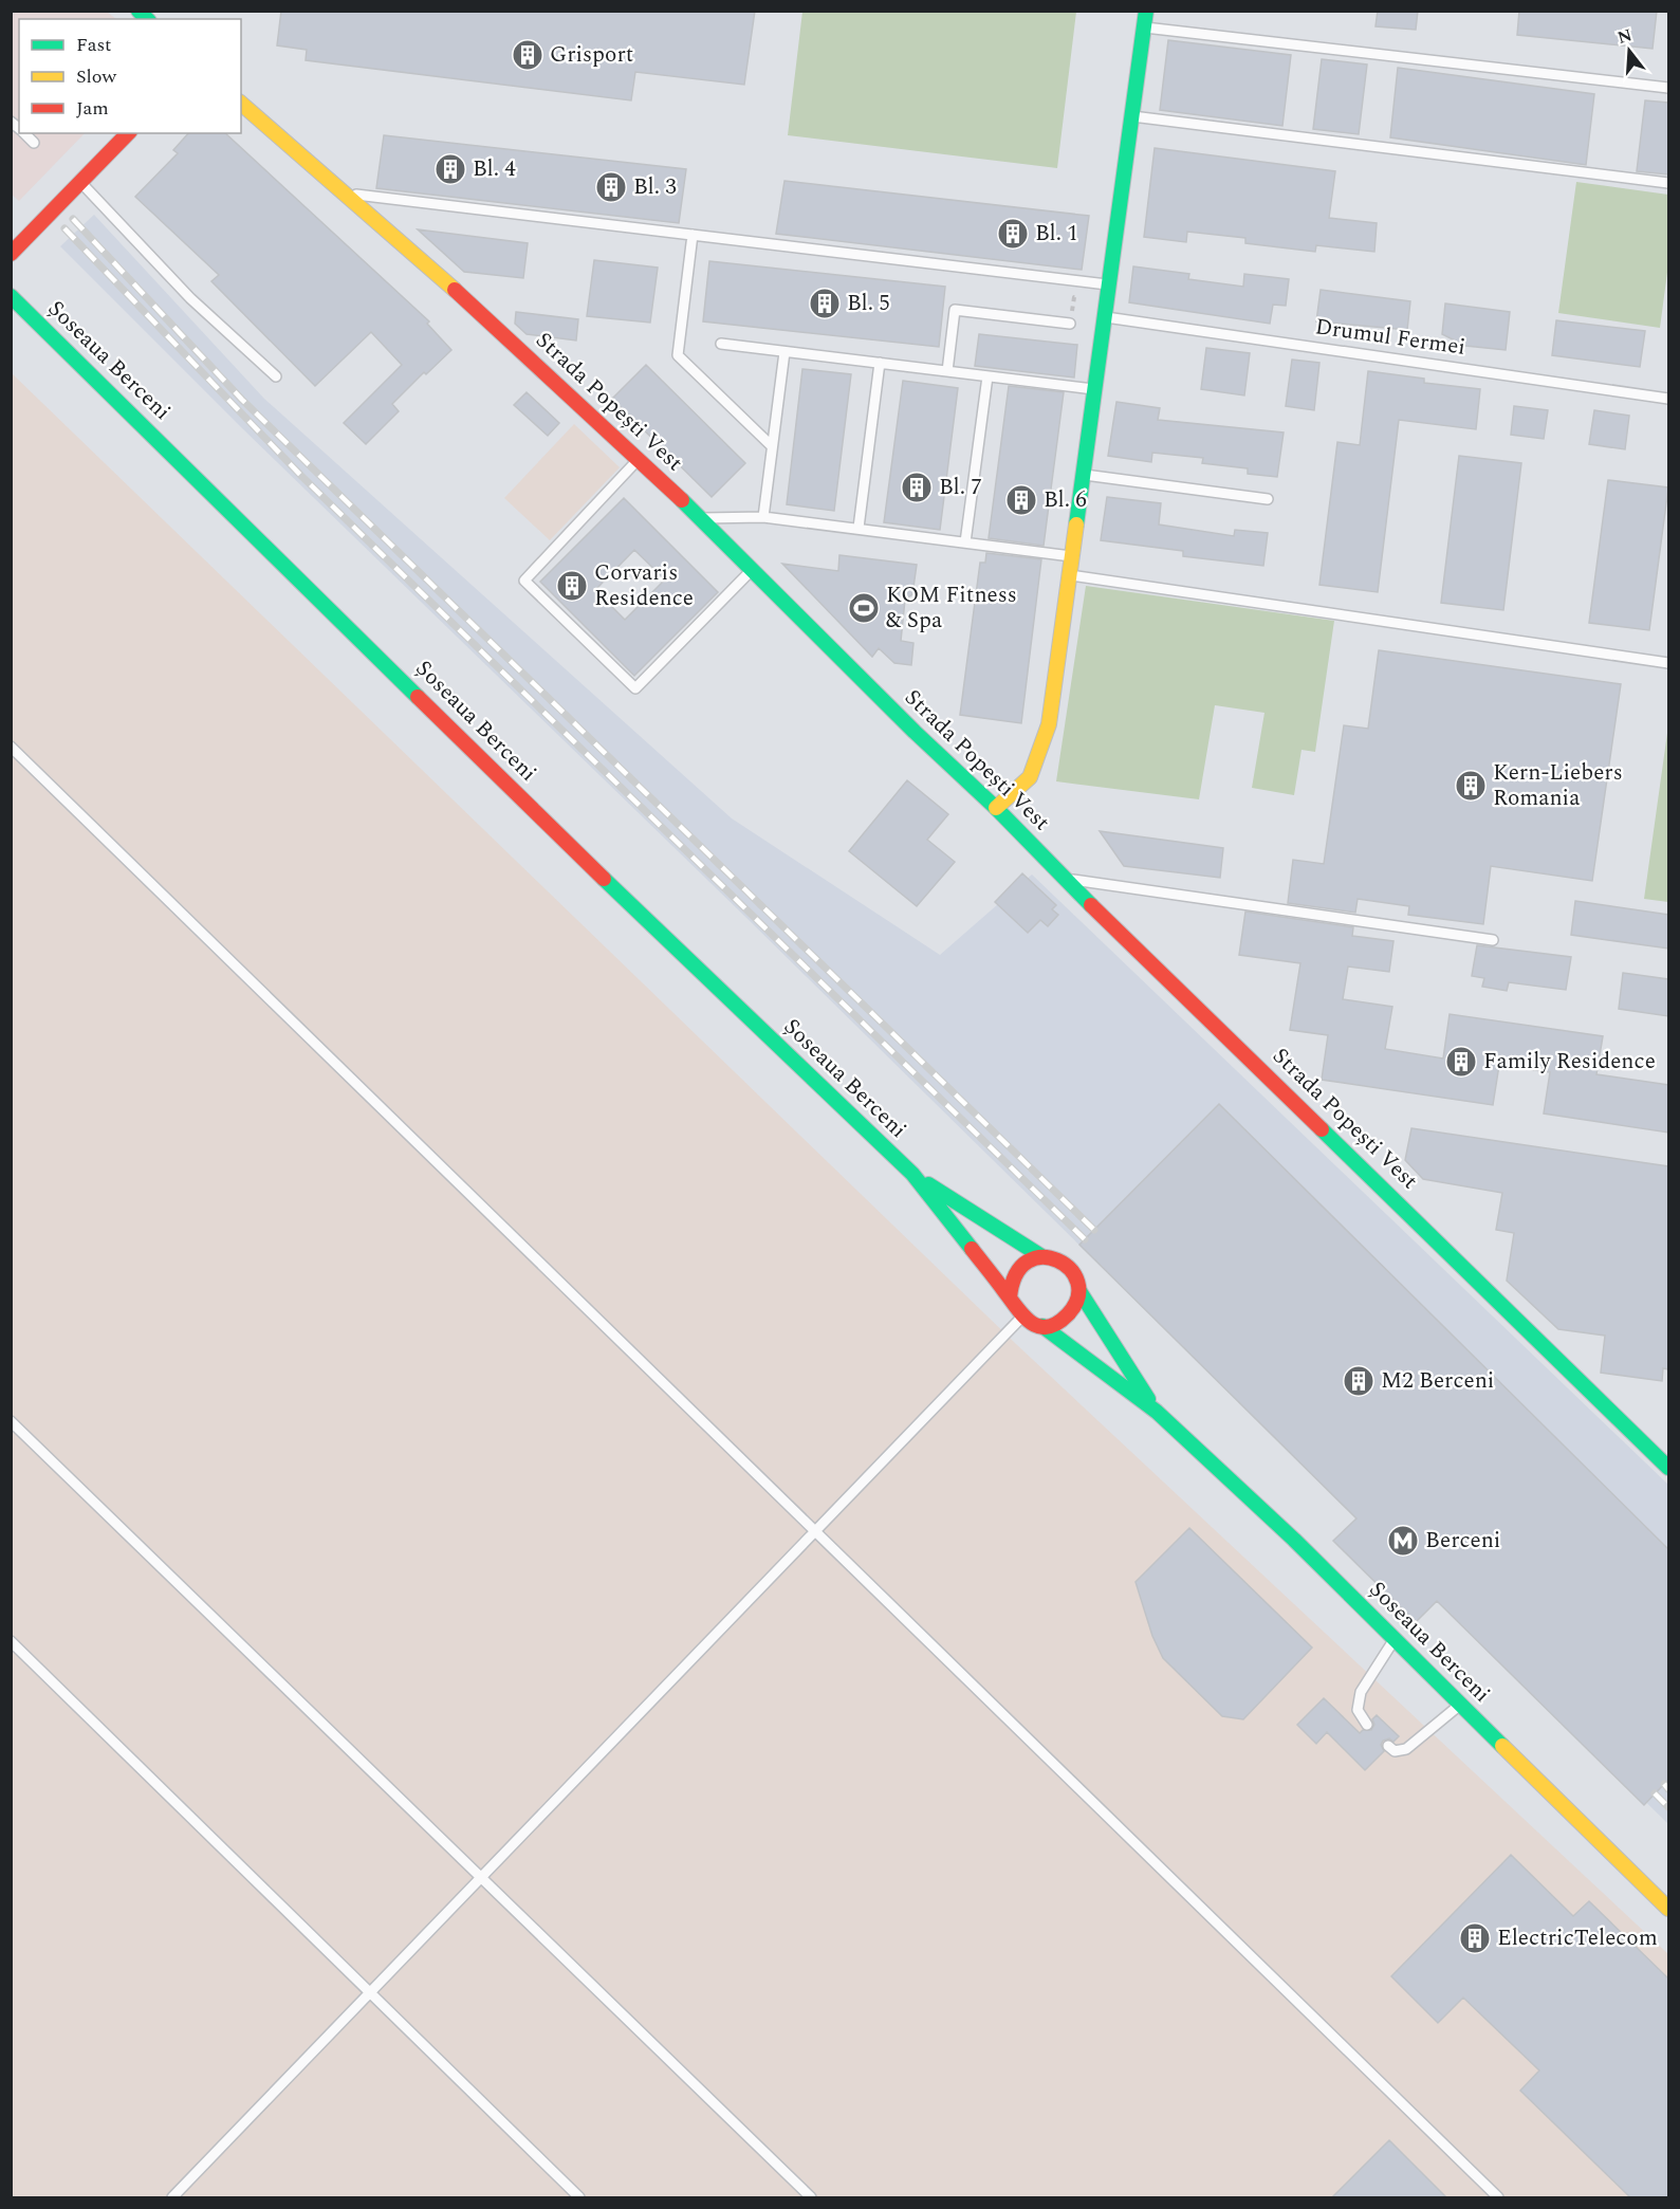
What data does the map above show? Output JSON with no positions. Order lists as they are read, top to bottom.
{
  "streets": {
    "street": ["Șoseaua Berceni", "Strada Popești Vest"],
    "lane": ["Drumul Fermei"]
  },
  "places": {
    "building": [
      "Grisport",
      "Bl. 4",
      "Bl. 3",
      "Bl. 1",
      "Bl. 5",
      "Bl. 7",
      "Bl. 6",
      "Corvaris Residence",
      "Kern-Liebers Romania",
      "Family Residence",
      "M2 Berceni",
      "ElectricTelecom"
    ],
    "sports": ["KOM Fitness & Spa"],
    "metro station": ["Berceni"]
  },
  "legend": ["Fast", "Slow", "Jam"],
  "north": "top"
}
